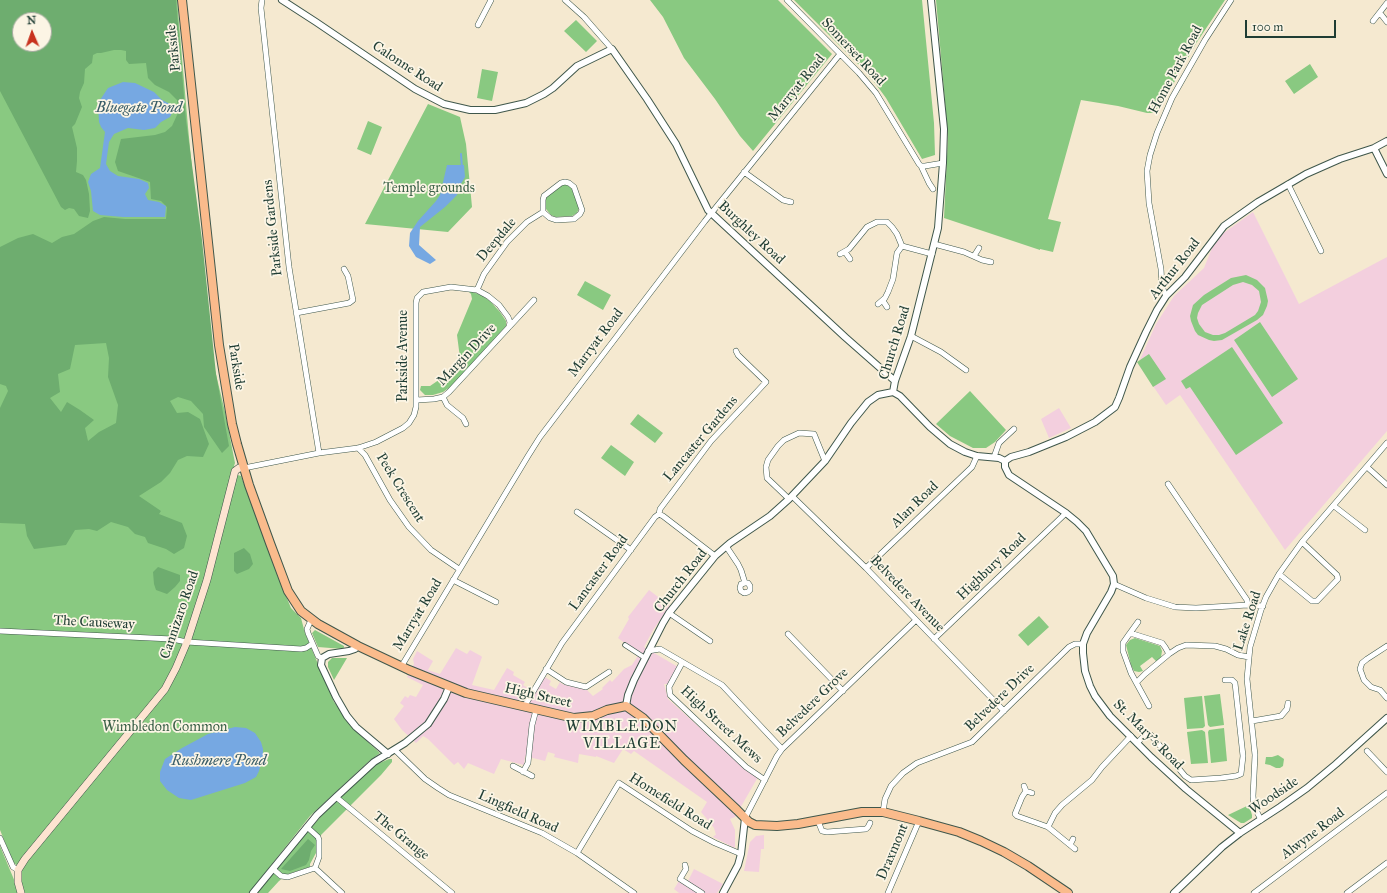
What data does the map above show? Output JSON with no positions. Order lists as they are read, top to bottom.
{
  "streets": {
    "main road": ["Parkside", "Cannizaro Road", "High Street"],
    "street": [
      "Somerset Road",
      "Calonne Road",
      "Home Park Road",
      "Marryat Road",
      "Parkside Gardens",
      "Burghley Road",
      "Deepdale",
      "Arthur Road",
      "Church Road",
      "Margin Drive",
      "Parkside Avenue",
      "Lancaster Gardens",
      "Peek Crescent",
      "Alan Road",
      "Highbury Road",
      "Lancaster Road",
      "Belvedere Avenue",
      "Lake Road",
      "The Causeway",
      "Belvedere Drive",
      "Belvedere Grove",
      "High Street Mews",
      "St. Mary's Road",
      "Woodside",
      "Homefield Road",
      "Lingfield Road",
      "Alwyne Road",
      "The Grange",
      "Draxmont"
    ]
  },
  "crossings": [
    ["Parkside", "Marryat Road"],
    ["Parkside", "Parkside Avenue"],
    ["Parkside", "Cannizaro Road"],
    ["Parkside", "High Street"],
    ["Somerset Road", "Marryat Road"],
    ["Calonne Road", "Burghley Road"],
    ["Home Park Road", "Arthur Road"],
    ["Marryat Road", "Burghley Road"],
    ["Marryat Road", "Peek Crescent"],
    ["Marryat Road", "High Street"],
    ["Parkside Gardens", "Parkside Avenue"],
    ["Burghley Road", "Church Road"],
    ["Deepdale", "Margin Drive"],
    ["Deepdale", "Parkside Avenue"],
    ["Church Road", "Belvedere Avenue"],
    ["Church Road", "High Street"],
    ["Margin Drive", "Parkside Avenue"],
    ["Parkside Avenue", "Peek Crescent"],
    ["Parkside Avenue", "Cannizaro Road"],
    ["Lancaster Gardens", "Lancaster Road"],
    ["Alan Road", "Belvedere Avenue"],
    ["Highbury Road", "Belvedere Avenue"],
    ["Lancaster Road", "High Street"],
    ["Belvedere Avenue", "Belvedere Drive"],
    ["Belvedere Avenue", "Belvedere Grove"],
    ["Cannizaro Road", "The Causeway"],
    ["Lake Road", "Woodside"],
    ["Belvedere Drive", "St. Mary's Road"],
    ["Belvedere Grove", "High Street Mews"],
    ["St. Mary's Road", "Woodside"],
    ["Homefield Road", "Lingfield Road"]
  ],
  "districts": ["WIMBLEDON VILLAGE"],
  "water": ["Bluegate Pond", "Rushmere Pond"],
  "parks": ["Temple grounds", "Wimbledon Common"],
  "scale_bar": "100 m",
  "north": "top"
}
